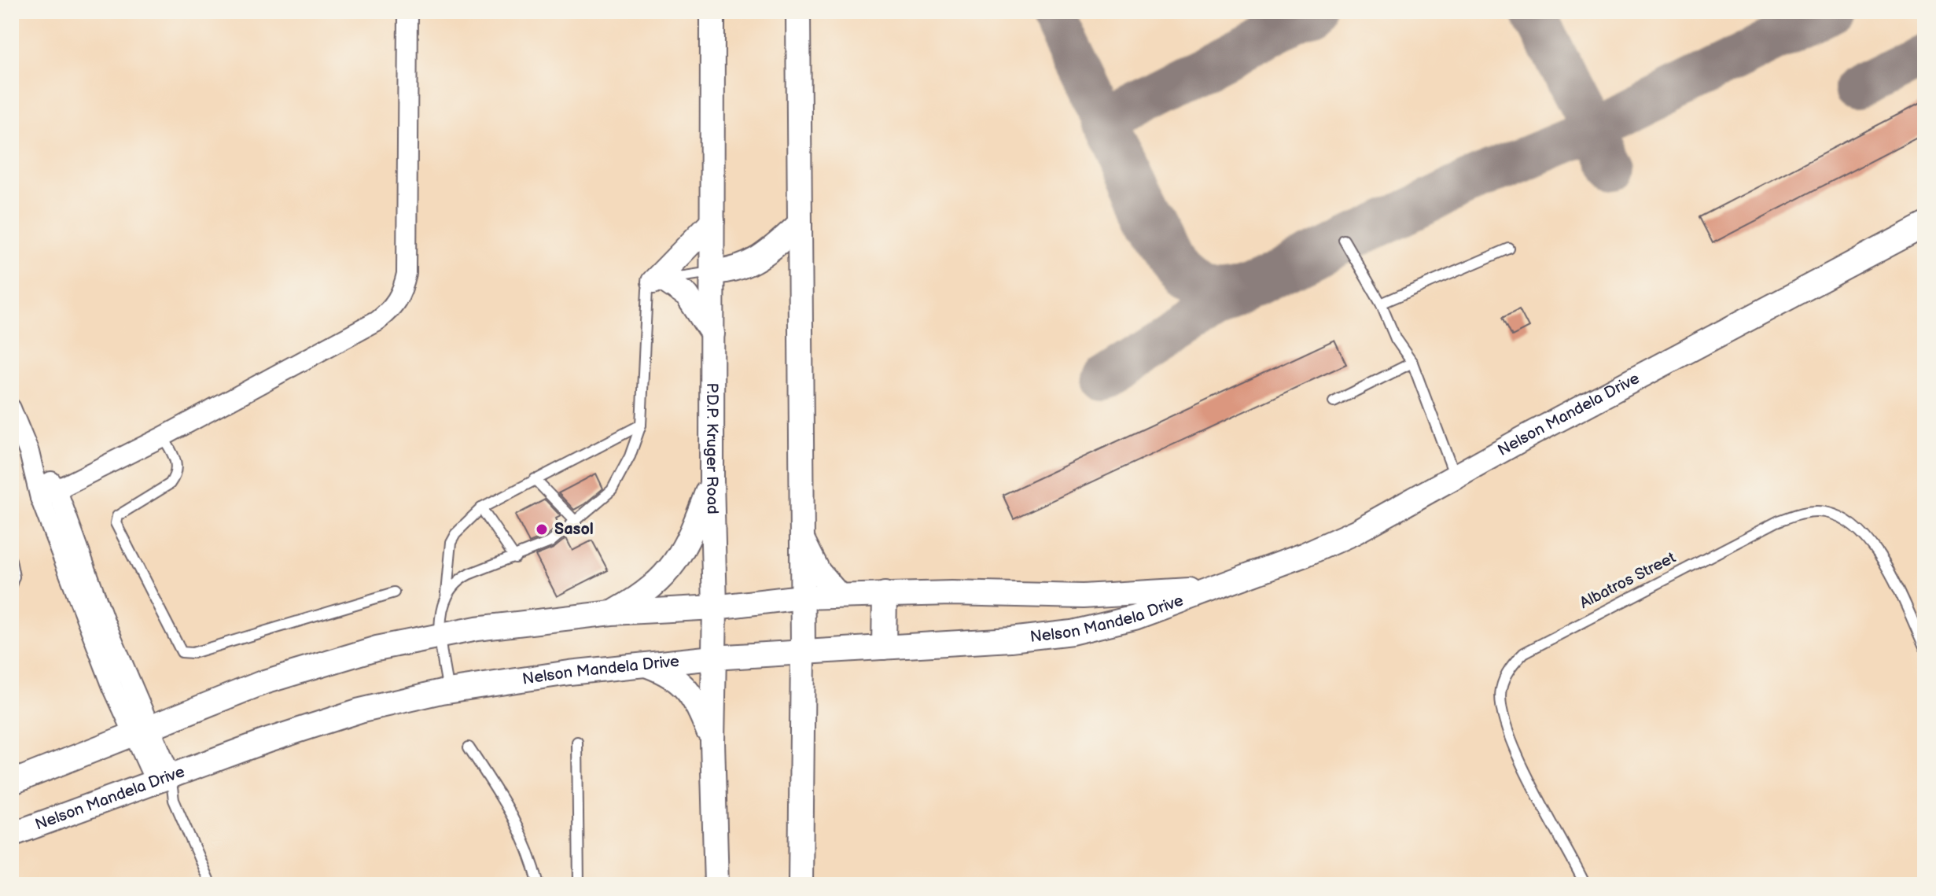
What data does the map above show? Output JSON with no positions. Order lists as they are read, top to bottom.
{
  "streets": {
    "street": ["Nelson Mandela Drive", "P.D.P. Kruger Road"],
    "lane": ["Albatros Street"]
  },
  "crossings": [
    ["Nelson Mandela Drive", "P.D.P. Kruger Road"]
  ],
  "places": ["Sasol"]
}
